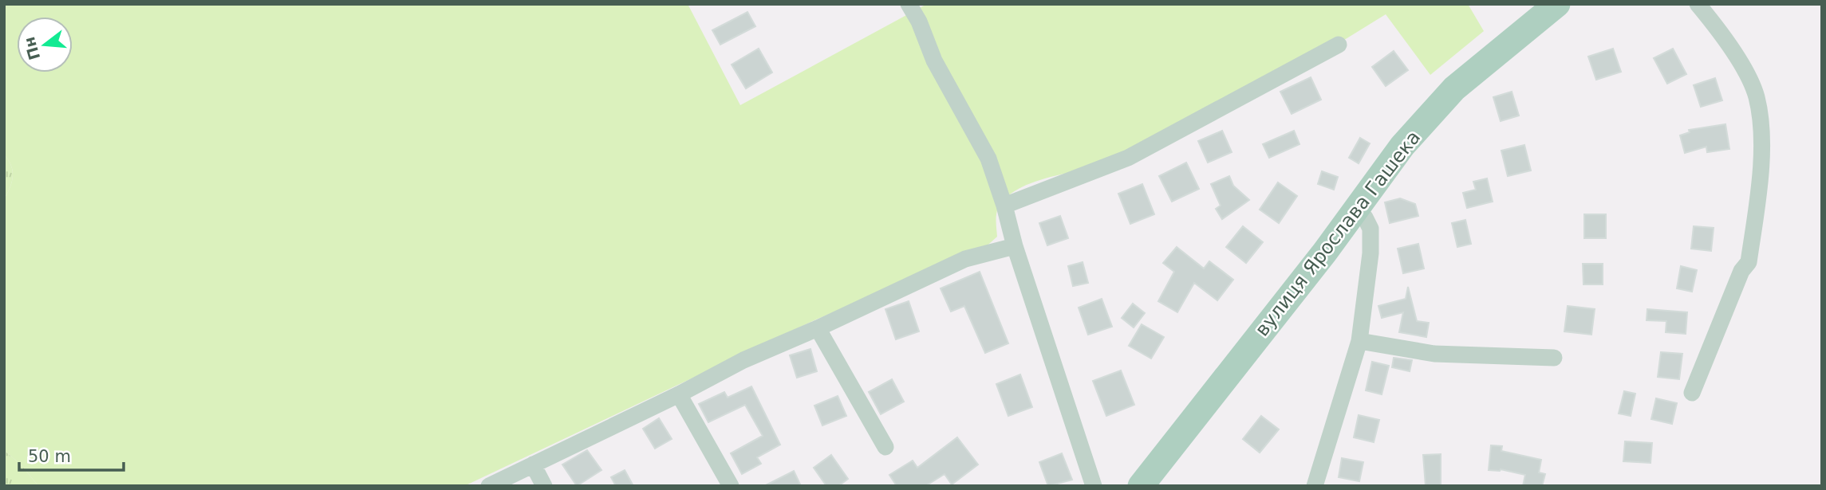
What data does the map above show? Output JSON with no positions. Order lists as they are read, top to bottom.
{
  "streets": {
    "main road": ["вулиця Ярослава Гашека"]
  },
  "scale_bar": "50 m",
  "north": "left"
}
